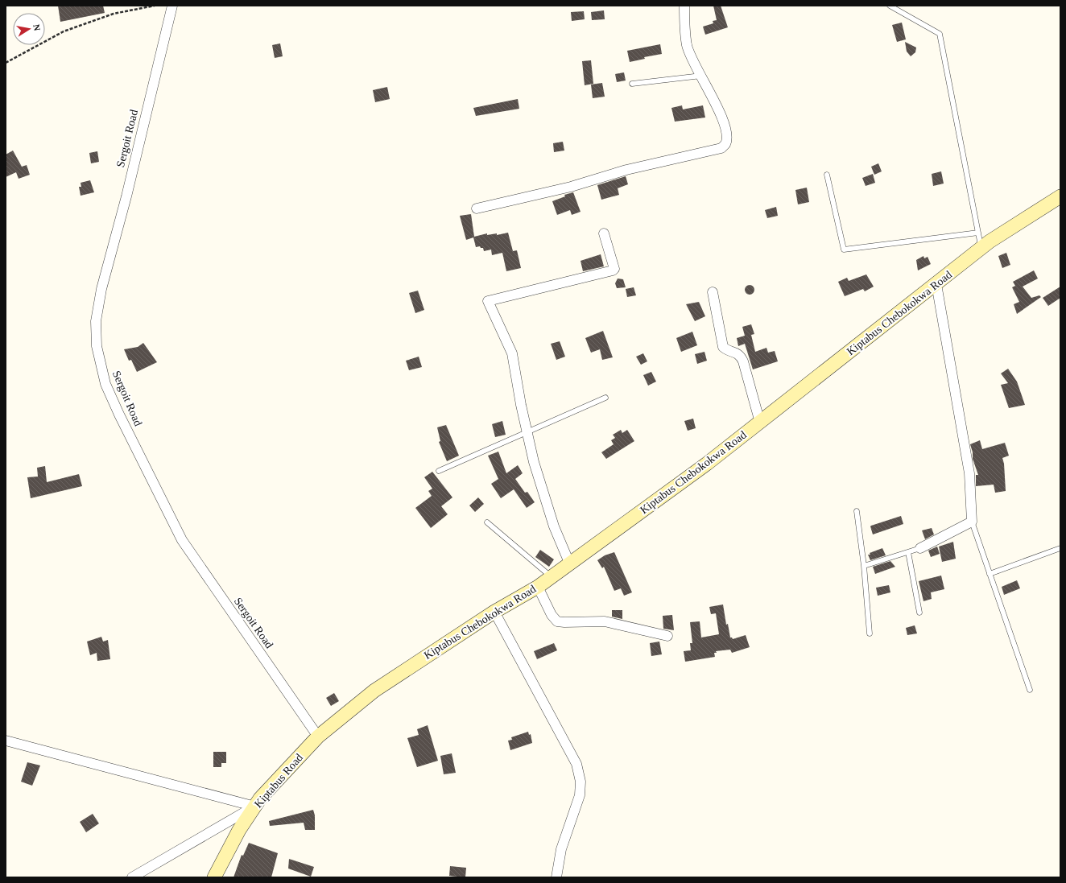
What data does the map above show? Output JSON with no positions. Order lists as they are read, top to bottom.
{
  "streets": {
    "street": ["Sergoit Road", "Kiptabus Chebokokwa Road", "Kiptabus Road"]
  },
  "crossings": [
    ["Sergoit Road", "Kiptabus Chebokokwa Road"],
    ["Sergoit Road", "Kiptabus Road"],
    ["Kiptabus Chebokokwa Road", "Kiptabus Road"]
  ],
  "north": "right"
}
